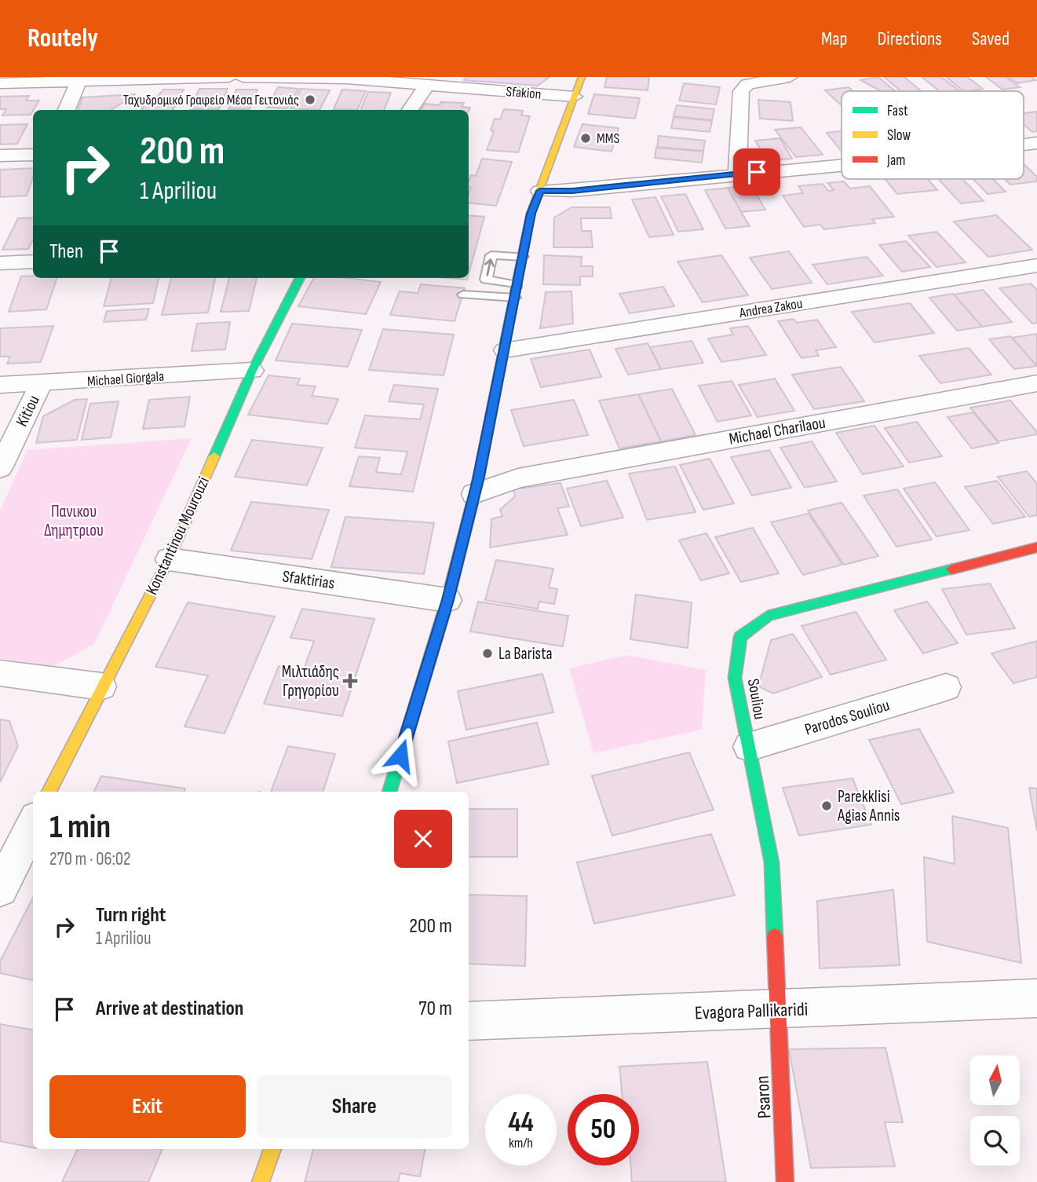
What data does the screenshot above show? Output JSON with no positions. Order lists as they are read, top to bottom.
{
  "streets": {
    "street": [
      "Sfakion",
      "Andrea Zakou",
      "Michael Giorgala",
      "Kitiou",
      "Michael Charilaou",
      "Konstantinou Mourouzi",
      "Sfaktirias",
      "Souliou",
      "Parodos Souliou",
      "Evagora Pallikaridi",
      "Psaron"
    ]
  },
  "crossings": [
    ["Michael Giorgala", "Kitiou"],
    ["Michael Giorgala", "Konstantinou Mourouzi"],
    ["Konstantinou Mourouzi", "Sfaktirias"],
    ["Souliou", "Parodos Souliou"],
    ["Souliou", "Evagora Pallikaridi"],
    ["Souliou", "Psaron"],
    ["Evagora Pallikaridi", "Psaron"]
  ],
  "parks": ["Πανικου Δημητριου"],
  "places": {
    "other": [
      "Ταχυδρομικό Γραφείο Μέσα Γειτονιάς",
      "MMS",
      "La Barista",
      "Parekklisi Agias Annis"
    ],
    "health": ["Μιλτιάδης Γρηγορίου"]
  },
  "legend": ["Fast", "Slow", "Jam"],
  "north": "top",
  "page": {
    "header": "Routely",
    "nav": ["Map", "Directions", "Saved"],
    "turn": ["200 m", "1 Apriliou"],
    "then": "Then",
    "heading": ["1 min", "270 m · 06:02"],
    "list": [
      {
        "name": "Turn right",
        "note": "1 Apriliou",
        "value": "200 m"
      },
      {
        "name": "Arrive at destination",
        "value": "70 m"
      }
    ],
    "buttons": ["Exit", "Share"],
    "speed": "44 km/h",
    "limit": "50"
  }
}
